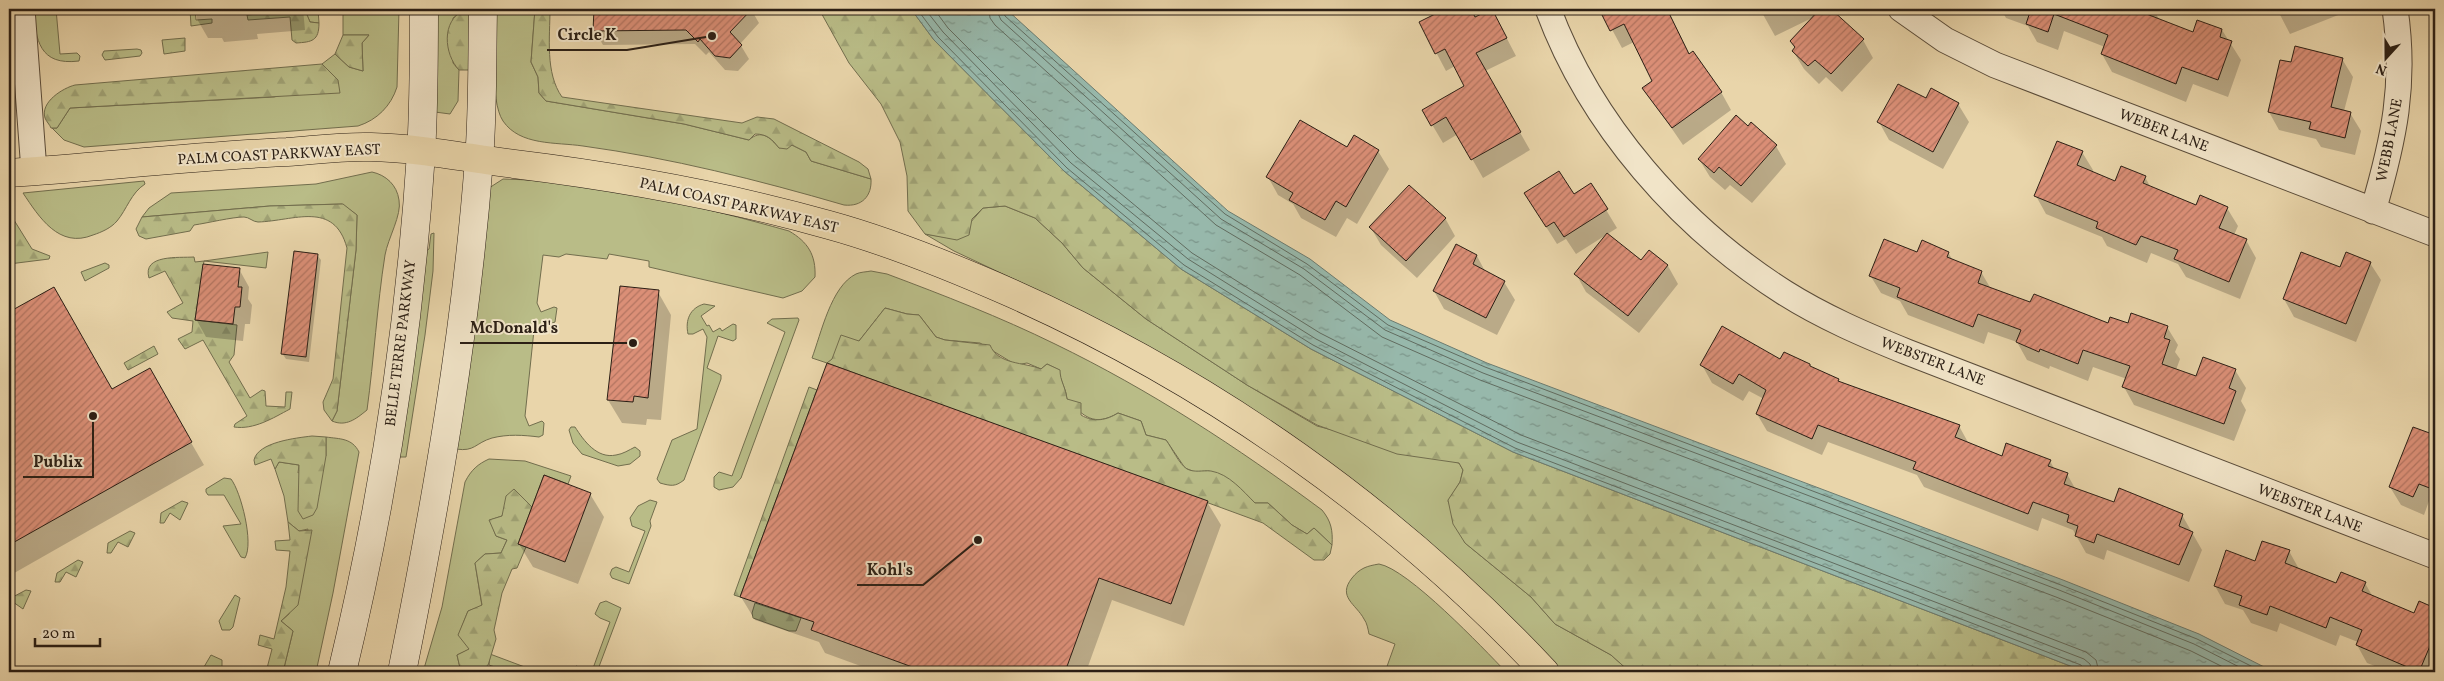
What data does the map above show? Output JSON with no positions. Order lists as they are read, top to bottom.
{
  "streets": {
    "main road": ["PALM COAST PARKWAY EAST", "BELLE TERRE PARKWAY"],
    "street": ["WEBER LANE", "WEBB LANE", "WEBSTER LANE"]
  },
  "crossings": [
    ["WEBER LANE", "WEBB LANE"],
    ["PALM COAST PARKWAY EAST", "BELLE TERRE PARKWAY"]
  ],
  "places": [
    "Circle K",
    "McDonald's",
    "Publix",
    "Kohl's"
  ],
  "scale_bar": "20 m",
  "north": "bottom"
}
